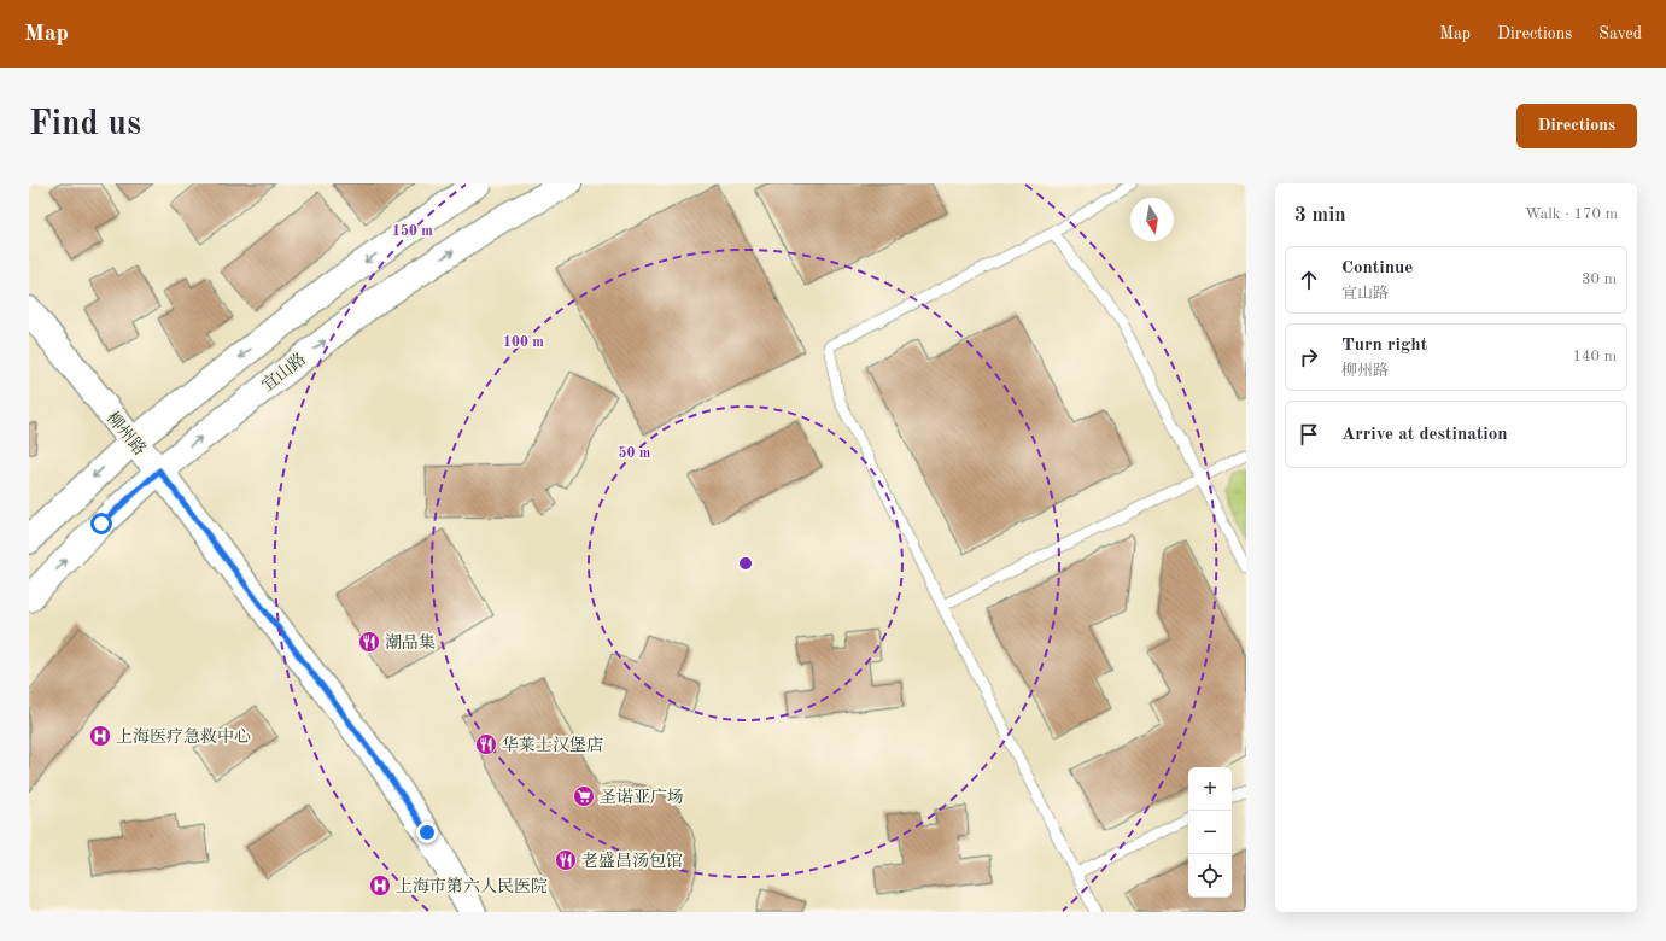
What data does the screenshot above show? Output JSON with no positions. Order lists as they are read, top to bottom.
{
  "streets": {
    "main road": ["宜山路", "柳州路"]
  },
  "crossings": [
    ["宜山路", "柳州路"]
  ],
  "places": {
    "restaurant": ["潮品集", "华莱士汉堡店", "老盛昌汤包馆"],
    "hospital": ["上海医疗急救中心", "上海市第六人民医院"],
    "supermarket": ["圣诺亚广场"]
  },
  "north": "bottom",
  "page": {
    "header": "Map",
    "nav": ["Map", "Directions", "Saved"],
    "buttons": "Directions",
    "title": "Find us",
    "heading": ["3 min", "Walk · 170 m"],
    "list": [
      ["Continue", "宜山路", "30 m"],
      ["Turn right", "柳州路", "140 m"],
      "Arrive at destination"
    ],
    "map_buttons": ["+", "−"]
  },
  "rings": ["150 m", "100 m", "50 m"]
}
